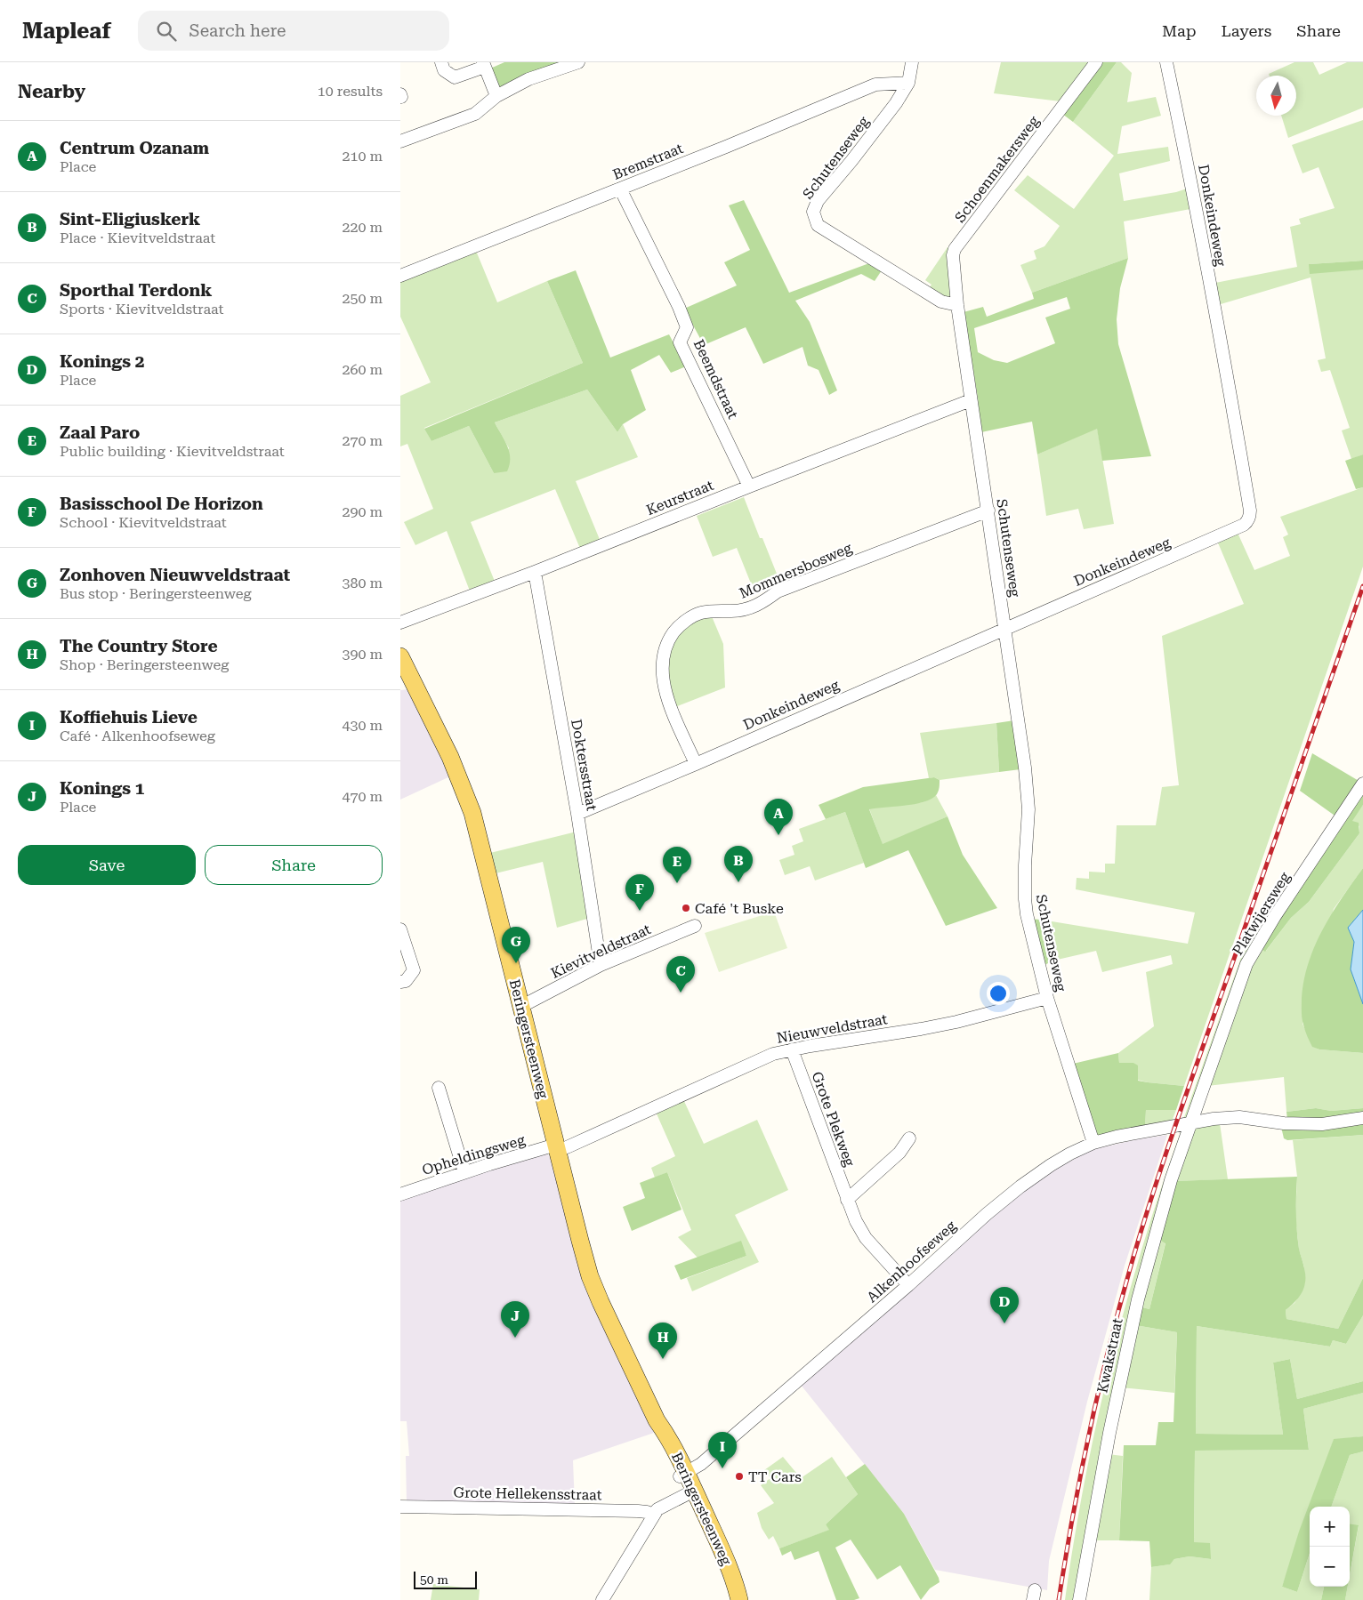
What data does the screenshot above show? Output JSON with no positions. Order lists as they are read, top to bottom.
{
  "streets": {
    "main road": ["Beringersteenweg"],
    "street": [
      "Schutenseweg",
      "Bremstraat",
      "Schoenmakersweg",
      "Donkeindeweg",
      "Beemdstraat",
      "Keurstraat",
      "Mommersbosweg",
      "Doktersstraat",
      "Platwijersweg",
      "Kievitveldstraat",
      "Nieuwveldstraat",
      "Grote Plekweg",
      "Opheldingsweg",
      "Alkenhoofseweg",
      "Kwakstraat",
      "Grote Hellekensstraat"
    ]
  },
  "crossings": [
    ["Schutenseweg", "Bremstraat"],
    ["Schutenseweg", "Schoenmakersweg"],
    ["Schutenseweg", "Donkeindeweg"],
    ["Schutenseweg", "Keurstraat"],
    ["Schutenseweg", "Mommersbosweg"],
    ["Schutenseweg", "Nieuwveldstraat"],
    ["Schutenseweg", "Alkenhoofseweg"],
    ["Bremstraat", "Beemdstraat"],
    ["Donkeindeweg", "Mommersbosweg"],
    ["Donkeindeweg", "Doktersstraat"],
    ["Beemdstraat", "Keurstraat"],
    ["Keurstraat", "Doktersstraat"],
    ["Doktersstraat", "Kievitveldstraat"],
    ["Platwijersweg", "Alkenhoofseweg"],
    ["Platwijersweg", "Kwakstraat"],
    ["Kievitveldstraat", "Beringersteenweg"],
    ["Nieuwveldstraat", "Beringersteenweg"],
    ["Nieuwveldstraat", "Grote Plekweg"],
    ["Nieuwveldstraat", "Opheldingsweg"],
    ["Beringersteenweg", "Opheldingsweg"],
    ["Beringersteenweg", "Alkenhoofseweg"],
    ["Grote Plekweg", "Alkenhoofseweg"],
    ["Alkenhoofseweg", "Kwakstraat"]
  ],
  "places": ["Café 't Buske", "TT Cars"],
  "scale_bar": "50 m",
  "north": "bottom",
  "page": {
    "header": "Mapleaf",
    "search": "Search here",
    "nav": ["Map", "Layers", "Share"],
    "heading": ["Nearby", "10 results"],
    "list": [
      {
        "mark": "A",
        "name": "Centrum Ozanam",
        "note": "Place",
        "value": "210 m"
      },
      {
        "mark": "B",
        "name": "Sint-Eligiuskerk",
        "note": "Place · Kievitveldstraat",
        "value": "220 m"
      },
      {
        "mark": "C",
        "name": "Sporthal Terdonk",
        "note": "Sports · Kievitveldstraat",
        "value": "250 m"
      },
      {
        "mark": "D",
        "name": "Konings 2",
        "note": "Place",
        "value": "260 m"
      },
      {
        "mark": "E",
        "name": "Zaal Paro",
        "note": "Public building · Kievitveldstraat",
        "value": "270 m"
      },
      {
        "mark": "F",
        "name": "Basisschool De Horizon",
        "note": "School · Kievitveldstraat",
        "value": "290 m"
      },
      {
        "mark": "G",
        "name": "Zonhoven Nieuwveldstraat",
        "note": "Bus stop · Beringersteenweg",
        "value": "380 m"
      },
      {
        "mark": "H",
        "name": "The Country Store",
        "note": "Shop · Beringersteenweg",
        "value": "390 m"
      },
      {
        "mark": "I",
        "name": "Koffiehuis Lieve",
        "note": "Café · Alkenhoofseweg",
        "value": "430 m"
      },
      {
        "mark": "J",
        "name": "Konings 1",
        "note": "Place",
        "value": "470 m"
      }
    ],
    "pins": [
      "A",
      "B",
      "E",
      "F",
      "G",
      "C",
      "D",
      "J",
      "H",
      "I"
    ],
    "buttons": ["Save", "Share"],
    "map_buttons": ["+", "−"],
    "scale": "50 m"
  }
}
